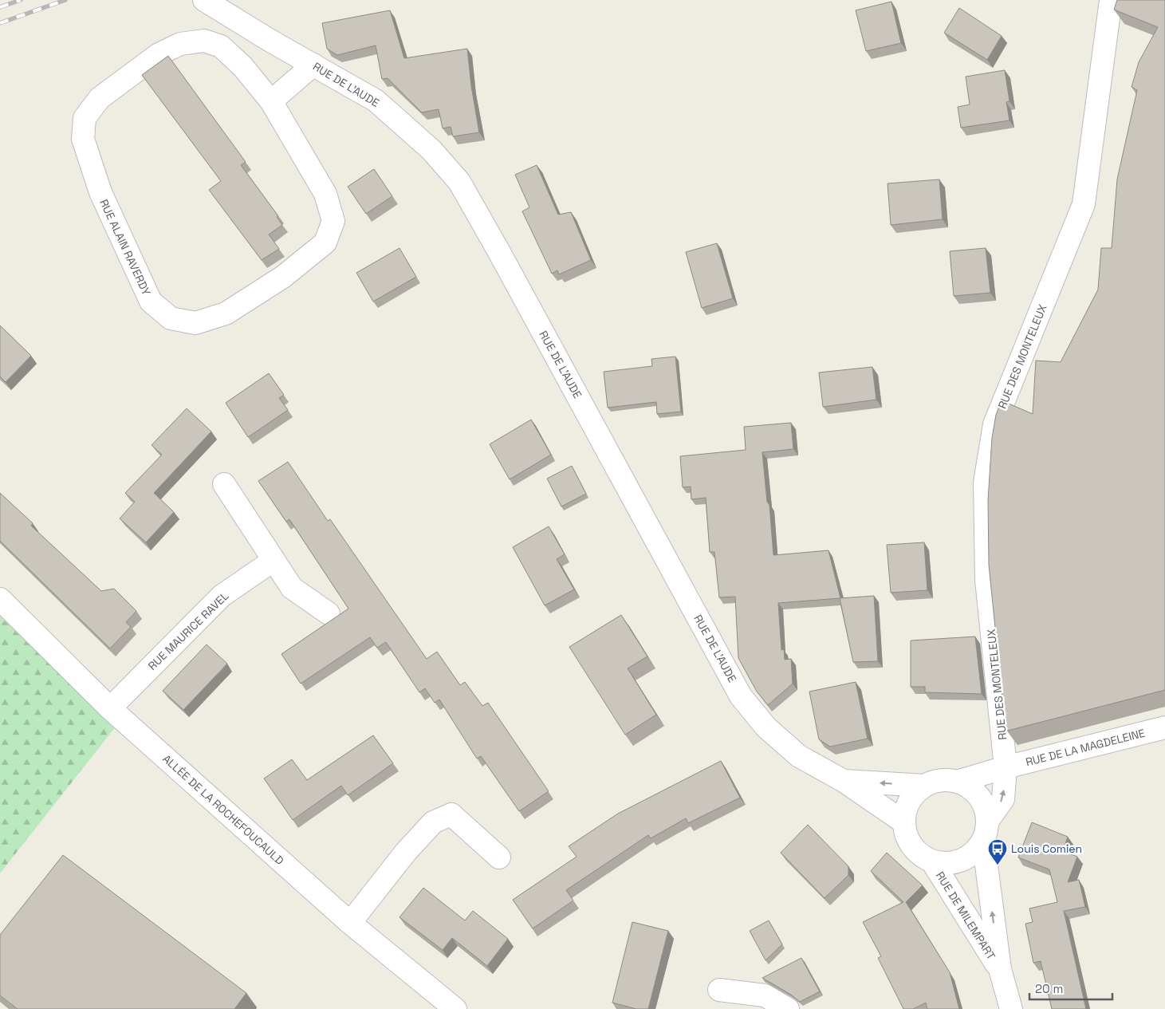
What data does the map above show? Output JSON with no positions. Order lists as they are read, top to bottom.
{
  "streets": {
    "street": [
      "RUE DE L'AUDE",
      "RUE ALAIN RAVERDY",
      "RUE DES MONTELEUX",
      "RUE MAURICE RAVEL",
      "RUE DE LA MAGDELEINE",
      "ALLÉE DE LA ROCHEFOUCAULD",
      "RUE DE MILEMPART"
    ]
  },
  "crossings": [
    ["RUE DE L'AUDE", "RUE DES MONTELEUX"],
    ["RUE DE L'AUDE", "RUE DE LA MAGDELEINE"],
    ["RUE DE L'AUDE", "RUE DE MILEMPART"],
    ["RUE DES MONTELEUX", "RUE DE LA MAGDELEINE"],
    ["RUE DES MONTELEUX", "RUE DE MILEMPART"],
    ["RUE MAURICE RAVEL", "ALLÉE DE LA ROCHEFOUCAULD"],
    ["RUE DE LA MAGDELEINE", "RUE DE MILEMPART"]
  ],
  "one_way": ["RUE DE MILEMPART"],
  "places": {
    "bus stop": ["Louis Comien"]
  },
  "scale_bar": "20 m"
}
